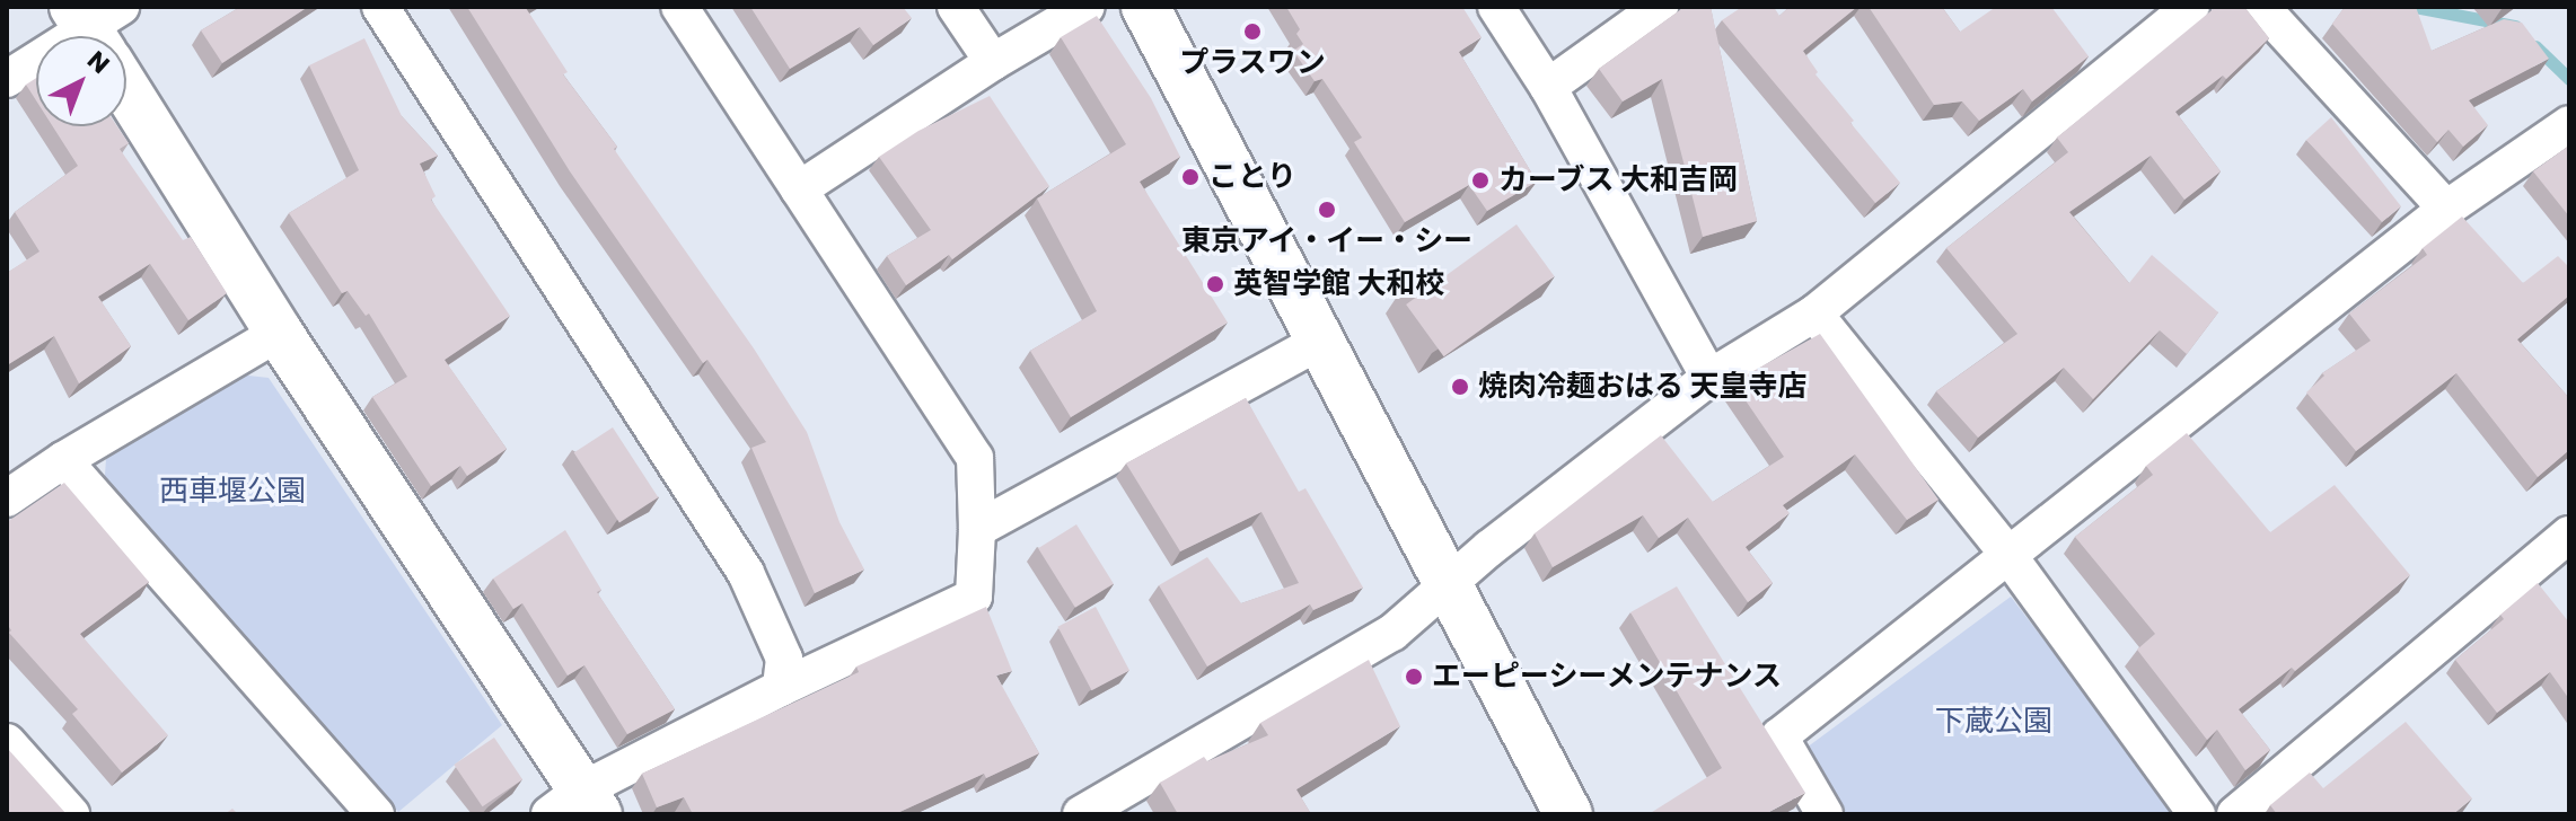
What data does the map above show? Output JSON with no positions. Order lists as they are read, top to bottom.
{
  "parks": ["西車堰公園", "下蔵公園"],
  "places": [
    "プラスワン",
    "ことり",
    "カーブス 大和吉岡",
    "東京アイ・イー・シー",
    "英智学館 大和校",
    "焼肉冷麺おはる 天皇寺店",
    "エーピーシーメンテナンス"
  ],
  "north": "top right"
}
